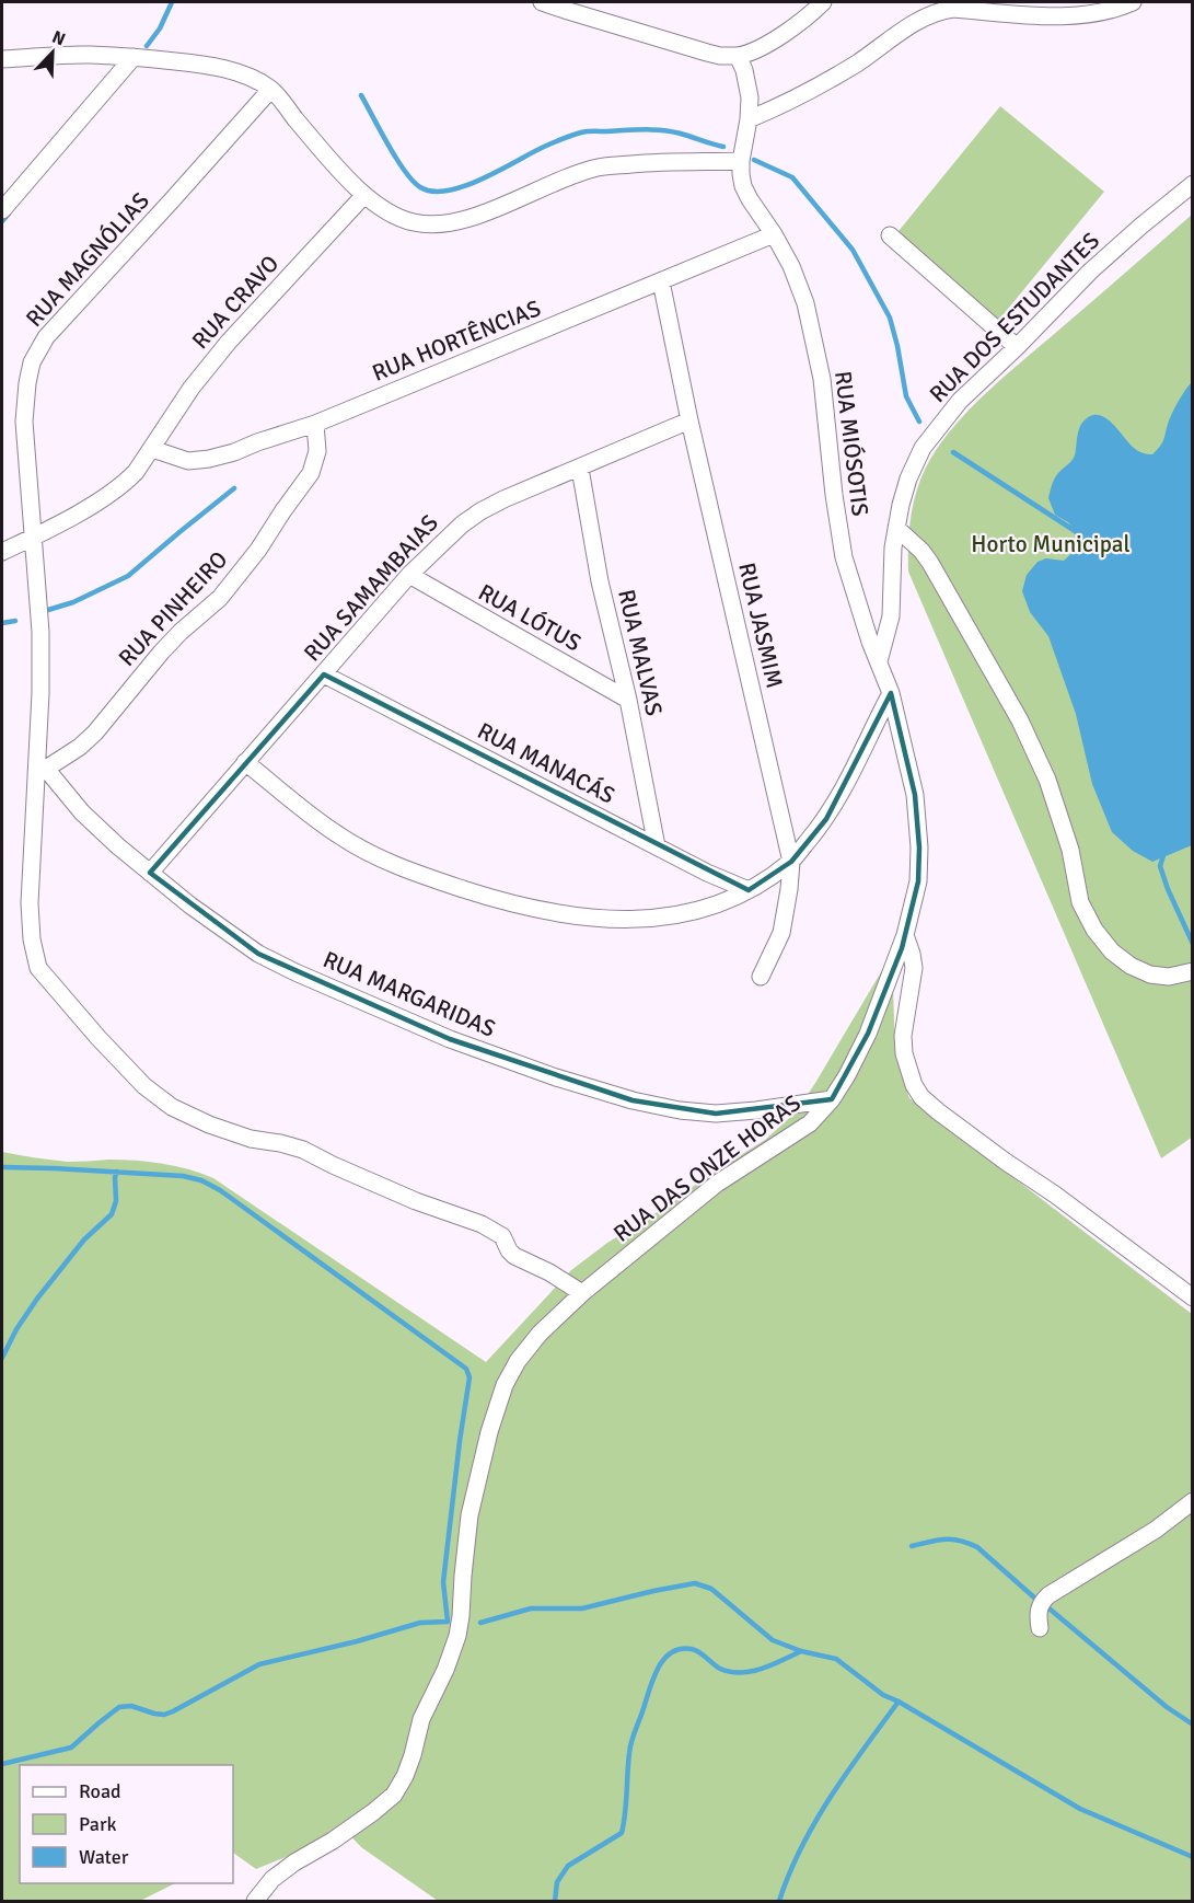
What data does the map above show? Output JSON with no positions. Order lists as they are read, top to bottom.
{
  "streets": {
    "street": [
      "RUA MAGNÓLIAS",
      "RUA CRAVO",
      "RUA DOS ESTUDANTES",
      "RUA HORTÊNCIAS",
      "RUA MIÓSOTIS",
      "RUA SAMAMBAIAS",
      "RUA PINHEIRO",
      "RUA LÓTUS",
      "RUA JASMIM",
      "RUA MALVAS",
      "RUA MANACÁS",
      "RUA MARGARIDAS",
      "RUA DAS ONZE HORAS"
    ]
  },
  "crossings": [
    ["RUA MAGNÓLIAS", "RUA CRAVO"],
    ["RUA MAGNÓLIAS", "RUA PINHEIRO"],
    ["RUA MAGNÓLIAS", "RUA MARGARIDAS"],
    ["RUA MAGNÓLIAS", "RUA DAS ONZE HORAS"],
    ["RUA CRAVO", "RUA HORTÊNCIAS"],
    ["RUA DOS ESTUDANTES", "RUA MIÓSOTIS"],
    ["RUA HORTÊNCIAS", "RUA MIÓSOTIS"],
    ["RUA HORTÊNCIAS", "RUA PINHEIRO"],
    ["RUA HORTÊNCIAS", "RUA JASMIM"],
    ["RUA MIÓSOTIS", "RUA DAS ONZE HORAS"],
    ["RUA SAMAMBAIAS", "RUA LÓTUS"],
    ["RUA SAMAMBAIAS", "RUA JASMIM"],
    ["RUA SAMAMBAIAS", "RUA MALVAS"],
    ["RUA SAMAMBAIAS", "RUA MANACÁS"],
    ["RUA SAMAMBAIAS", "RUA MARGARIDAS"],
    ["RUA PINHEIRO", "RUA MARGARIDAS"],
    ["RUA LÓTUS", "RUA MALVAS"],
    ["RUA MALVAS", "RUA MANACÁS"],
    ["RUA MARGARIDAS", "RUA DAS ONZE HORAS"]
  ],
  "parks": ["Horto Municipal"],
  "legend": ["Road", "Park", "Water"],
  "north": "top right"
}
